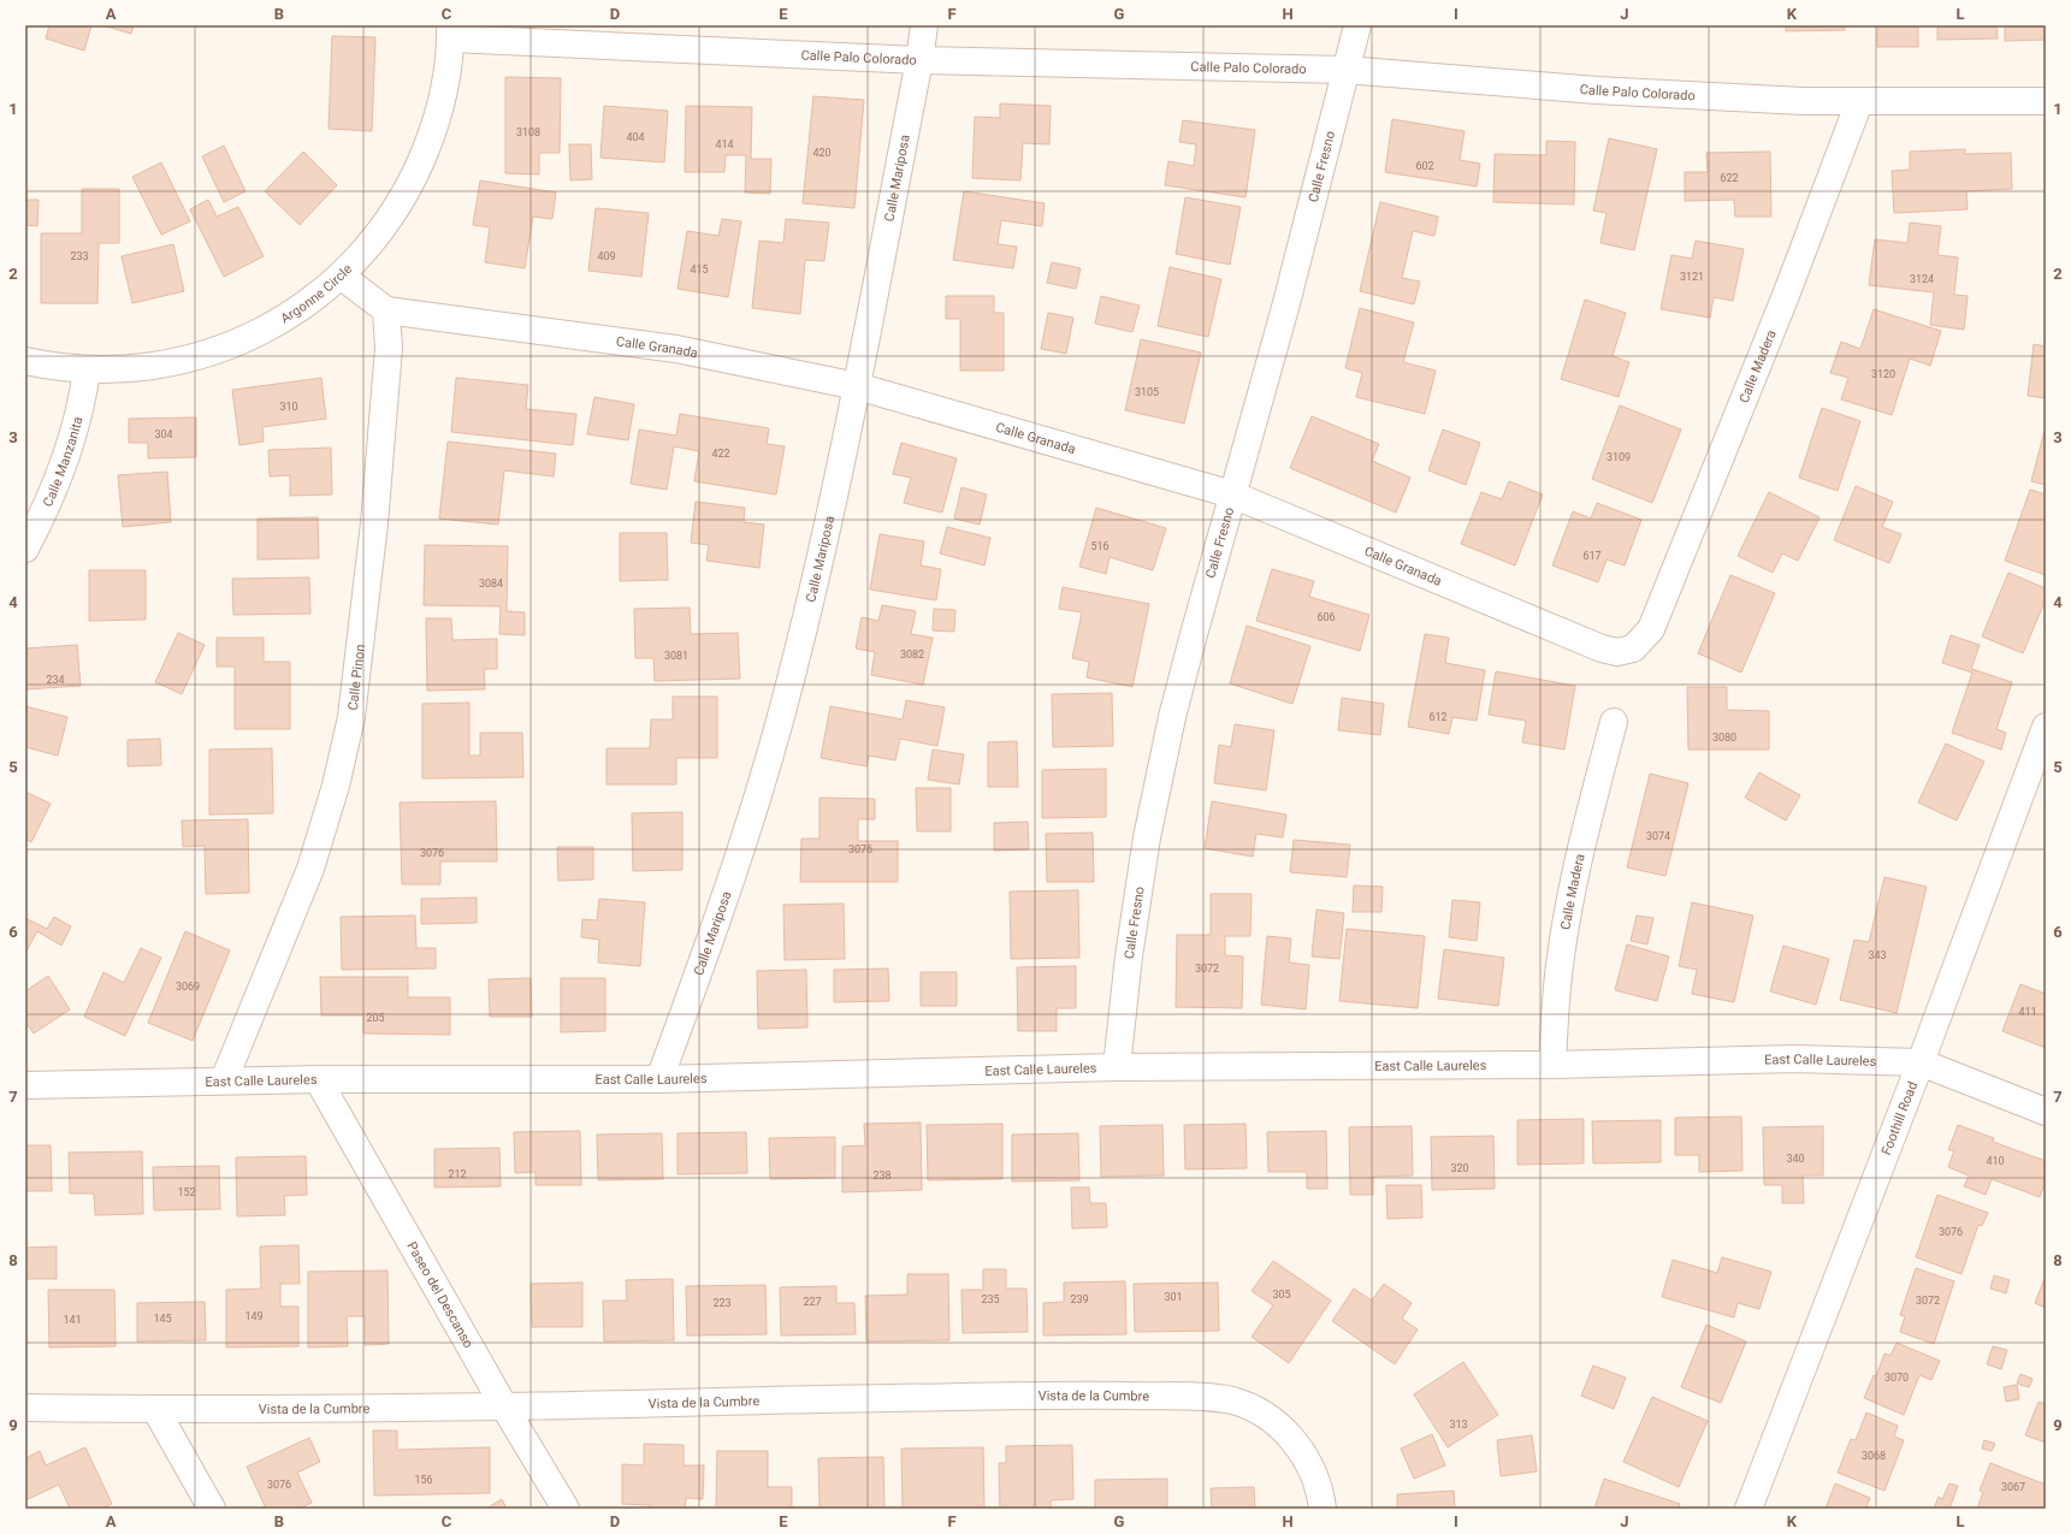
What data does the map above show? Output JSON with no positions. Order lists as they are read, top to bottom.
{
  "streets": {
    "street": [
      "Calle Palo Colorado",
      "Calle Fresno",
      "Calle Mariposa",
      "Argonne Circle",
      "Calle Granada",
      "Calle Madera",
      "Calle Manzanita",
      "Calle Pinon",
      "East Calle Laureles",
      "Foothill Road",
      "Paseo del Descanso",
      "Vista de la Cumbre"
    ]
  },
  "crossings": [
    ["Calle Palo Colorado", "Calle Fresno"],
    ["Calle Palo Colorado", "Calle Mariposa"],
    ["Calle Palo Colorado", "Argonne Circle"],
    ["Calle Palo Colorado", "Calle Madera"],
    ["Calle Fresno", "Calle Granada"],
    ["Calle Fresno", "East Calle Laureles"],
    ["Calle Mariposa", "Calle Granada"],
    ["Calle Mariposa", "East Calle Laureles"],
    ["Argonne Circle", "Calle Manzanita"],
    ["Calle Granada", "Calle Madera"],
    ["Calle Granada", "Calle Pinon"],
    ["Calle Madera", "East Calle Laureles"],
    ["Calle Pinon", "East Calle Laureles"],
    ["East Calle Laureles", "Foothill Road"],
    ["East Calle Laureles", "Paseo del Descanso"],
    ["Paseo del Descanso", "Vista de la Cumbre"]
  ],
  "house_numbers": [
    "3108",
    "404",
    "414",
    "420",
    "602",
    "622",
    "233",
    "409",
    "415",
    "3121",
    "3124",
    "3120",
    "3105",
    "310",
    "304",
    "422",
    "3109",
    "516",
    "617",
    "3084",
    "606",
    "3082",
    "3081",
    "234",
    "612",
    "3080",
    "3074",
    "3076",
    "3076",
    "343",
    "3072",
    "3069",
    "411",
    "205",
    "340",
    "410",
    "320",
    "212",
    "238",
    "152",
    "3076",
    "305",
    "301",
    "235",
    "239",
    "3072",
    "227",
    "223",
    "149",
    "145",
    "141",
    "3070",
    "313",
    "3068",
    "156",
    "3076",
    "3067"
  ],
  "grid": {
    "columns": [
      "A",
      "B",
      "C",
      "D",
      "E",
      "F",
      "G",
      "H",
      "I",
      "J",
      "K",
      "L"
    ],
    "rows": [
      "1",
      "2",
      "3",
      "4",
      "5",
      "6",
      "7",
      "8",
      "9"
    ]
  }
}
